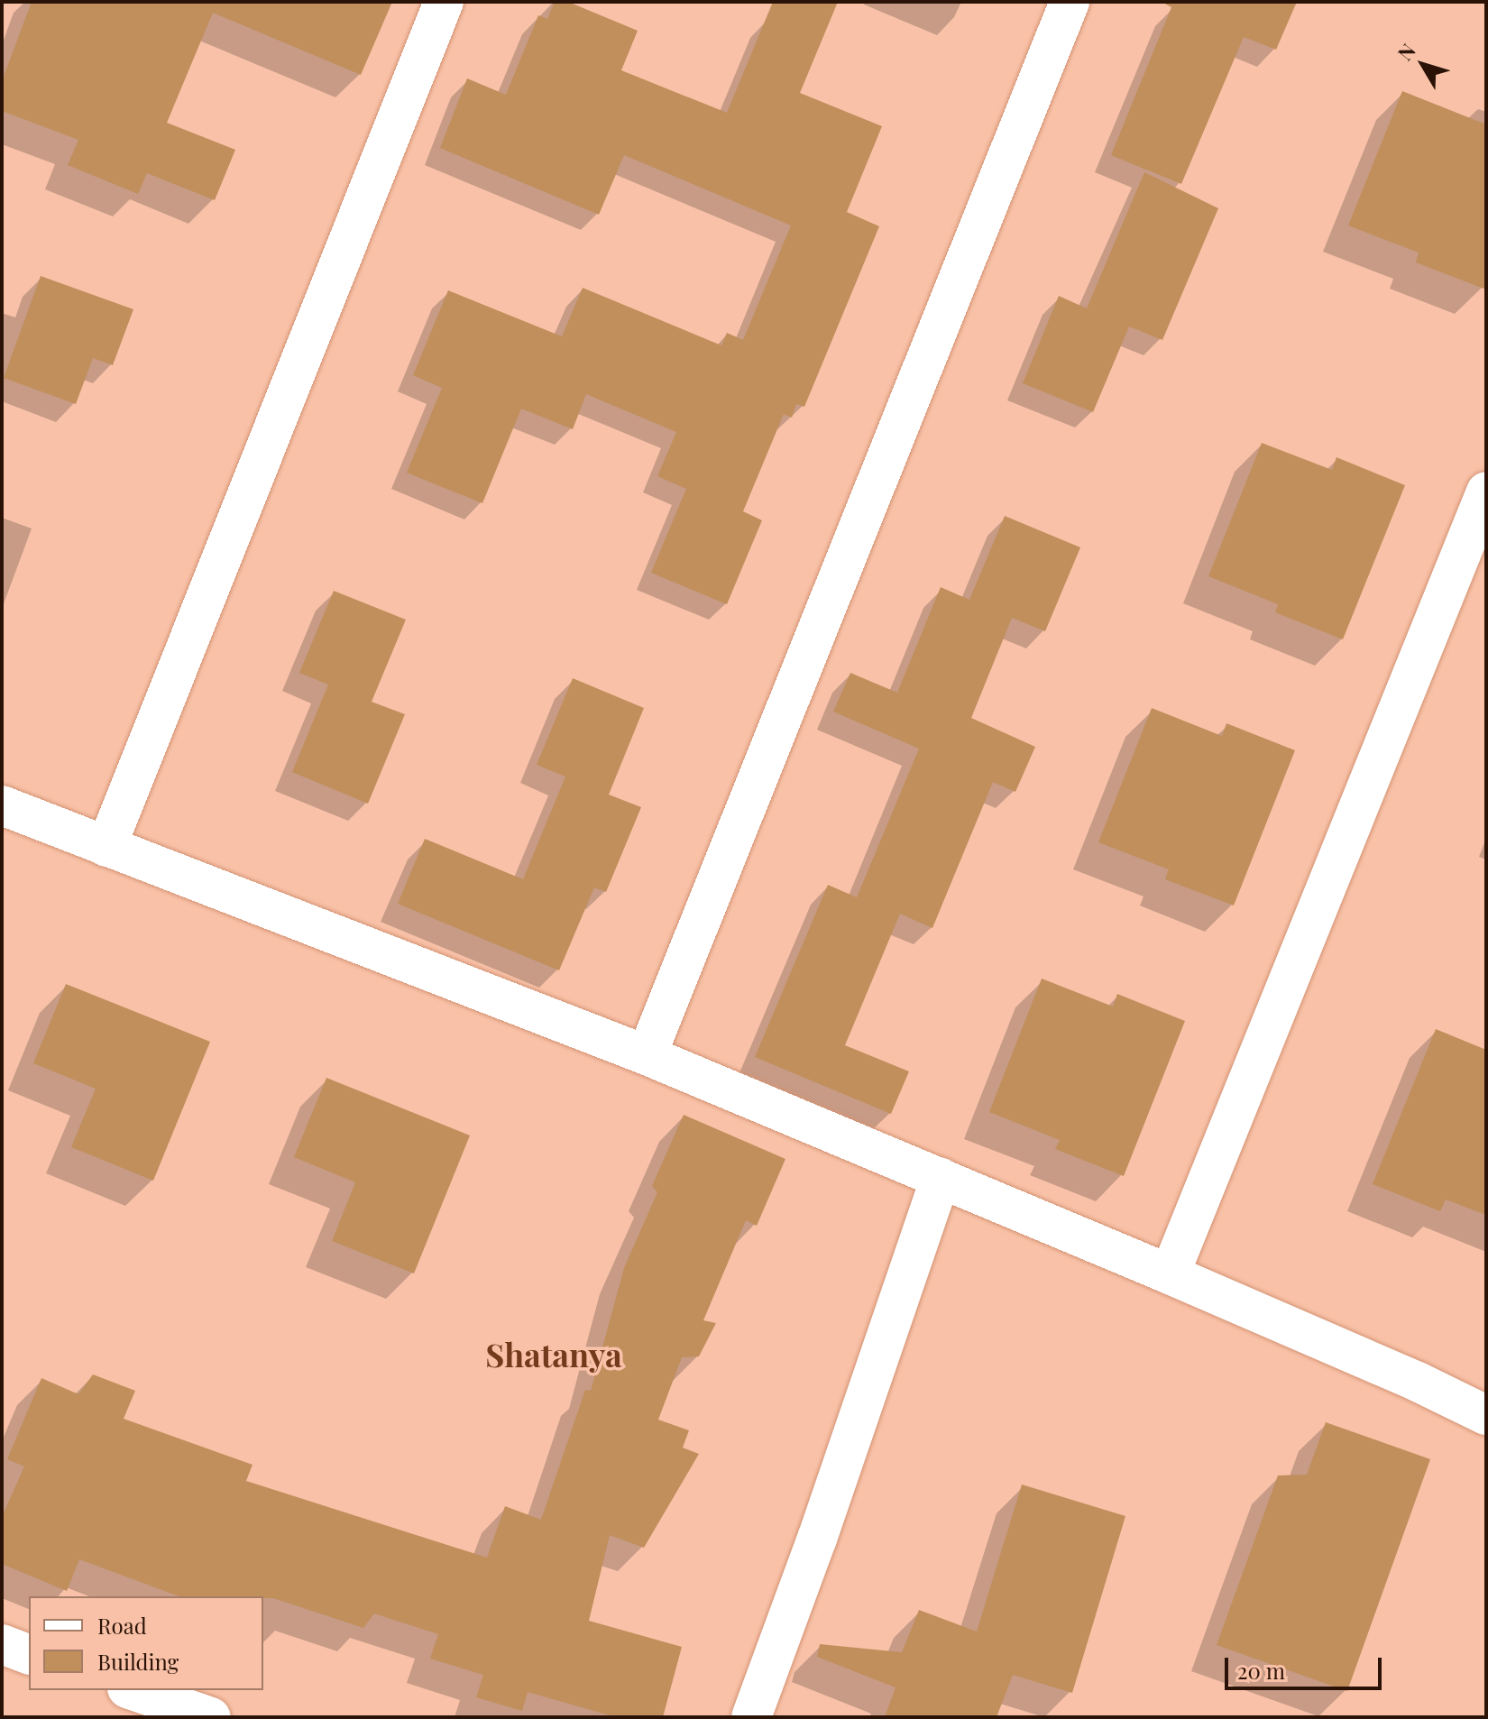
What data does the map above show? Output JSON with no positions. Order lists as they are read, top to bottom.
{
  "districts": ["Shatanya"],
  "legend": ["Road", "Building"],
  "scale_bar": "20 m",
  "north": "top left"
}
